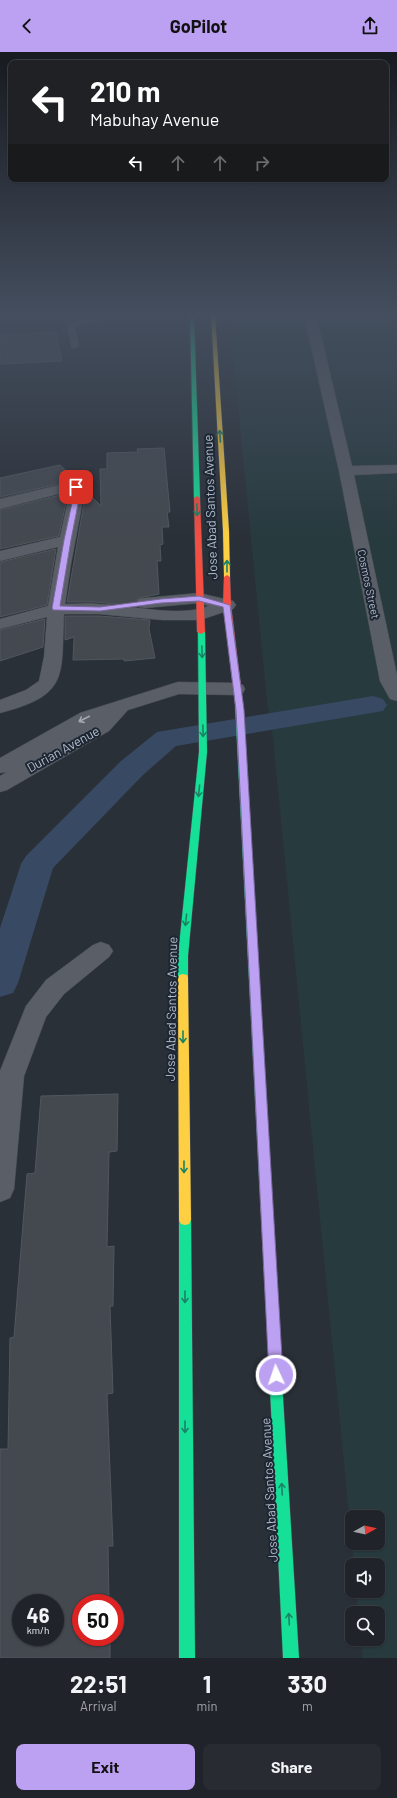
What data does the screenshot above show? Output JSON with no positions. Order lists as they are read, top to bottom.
{
  "streets": {
    "main road": ["Jose Abad Santos Avenue"],
    "street": ["Cosmos Street", "Durian Avenue"]
  },
  "crossings": [
    ["Jose Abad Santos Avenue", "Durian Avenue"]
  ],
  "north": "right",
  "page": {
    "header": "GoPilot",
    "turn": ["210 m", "Mabuhay Avenue"],
    "speed": "46 km/h",
    "limit": "50",
    "eta": [
      "22:51",
      "Arrival",
      "1",
      "min",
      "330",
      "m"
    ],
    "buttons": ["Exit", "Share"]
  }
}
